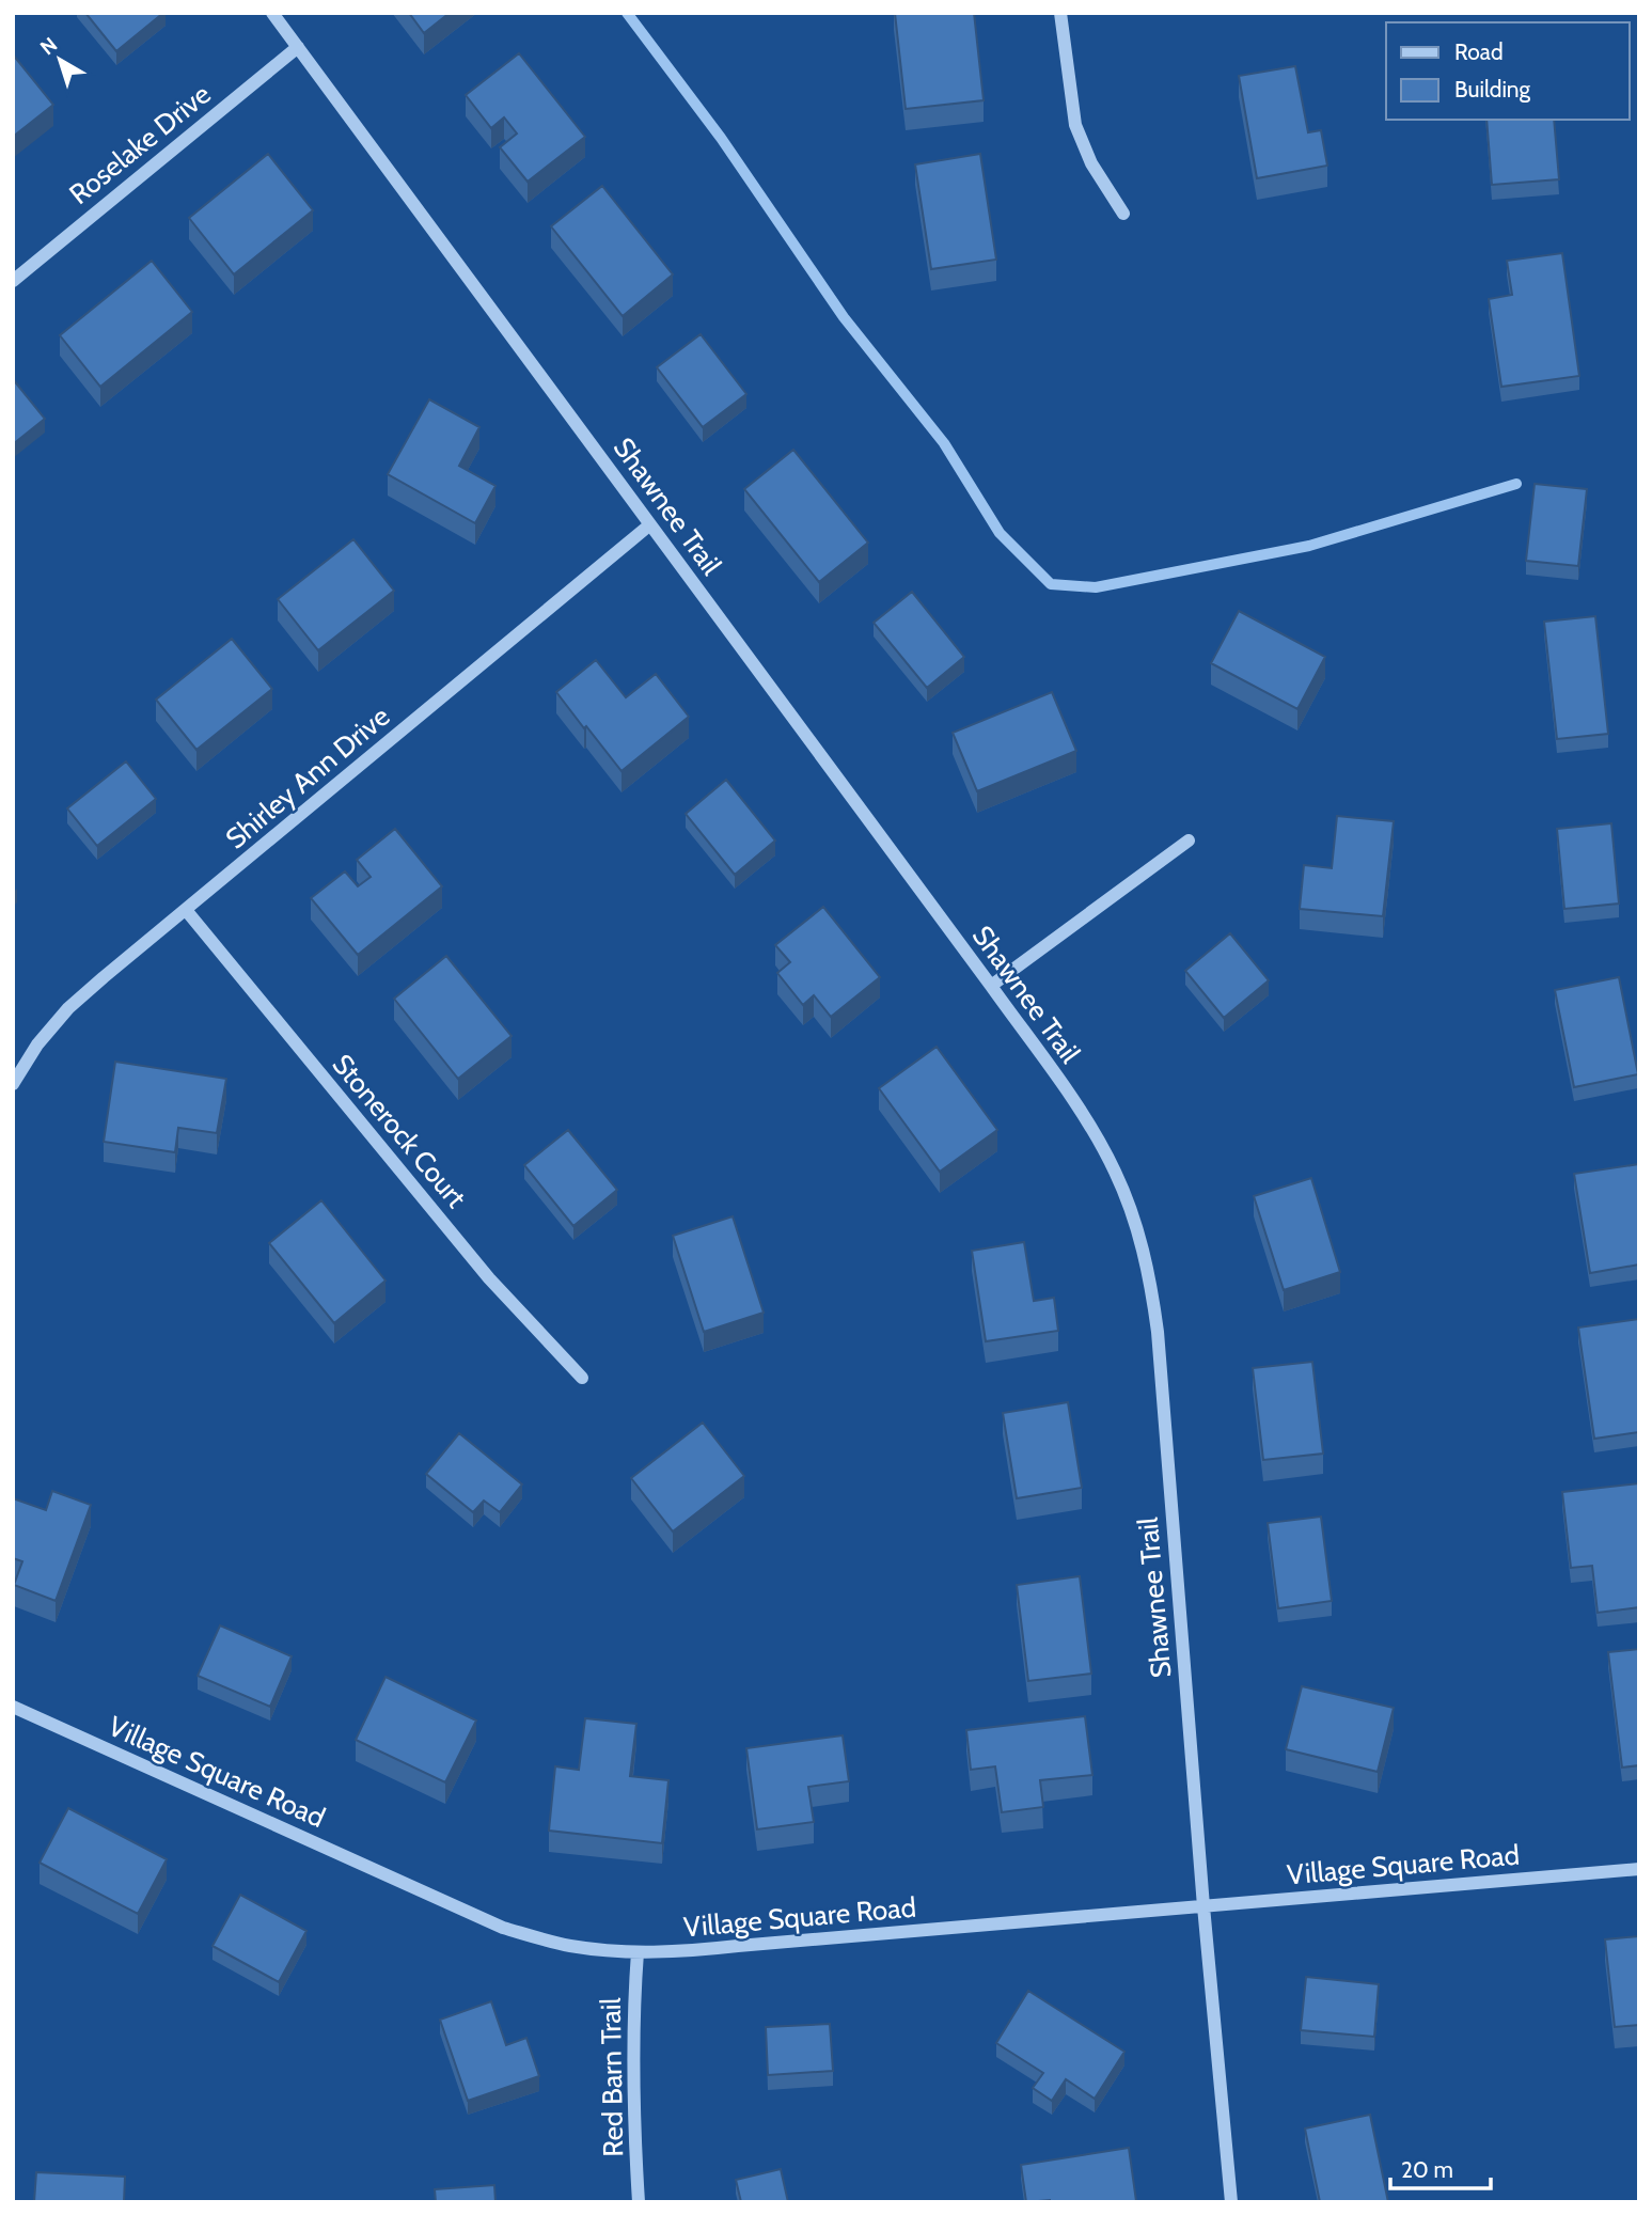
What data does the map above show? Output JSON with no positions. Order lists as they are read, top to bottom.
{
  "streets": {
    "street": [
      "Roselake Drive",
      "Shawnee Trail",
      "Shirley Ann Drive",
      "Stonerock Court",
      "Village Square Road",
      "Red Barn Trail"
    ]
  },
  "crossings": [
    ["Roselake Drive", "Shawnee Trail"],
    ["Shawnee Trail", "Shirley Ann Drive"],
    ["Shawnee Trail", "Village Square Road"],
    ["Shirley Ann Drive", "Stonerock Court"],
    ["Village Square Road", "Red Barn Trail"]
  ],
  "legend": ["Road", "Building"],
  "scale_bar": "20 m",
  "north": "top left"
}
